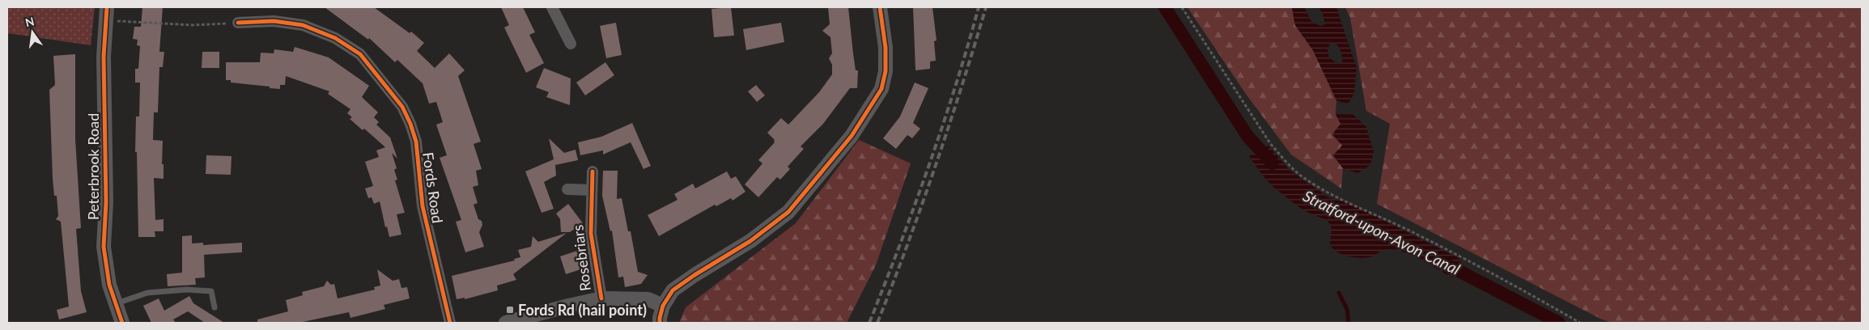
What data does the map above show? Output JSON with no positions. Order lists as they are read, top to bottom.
{
  "streets": {
    "street": ["Peterbrook Road", "Fords Road", "Rosebriars"]
  },
  "water": ["Stratford-upon-Avon Canal"],
  "places": {
    "transit": ["Fords Rd (hail point)"]
  },
  "north": "top"
}
